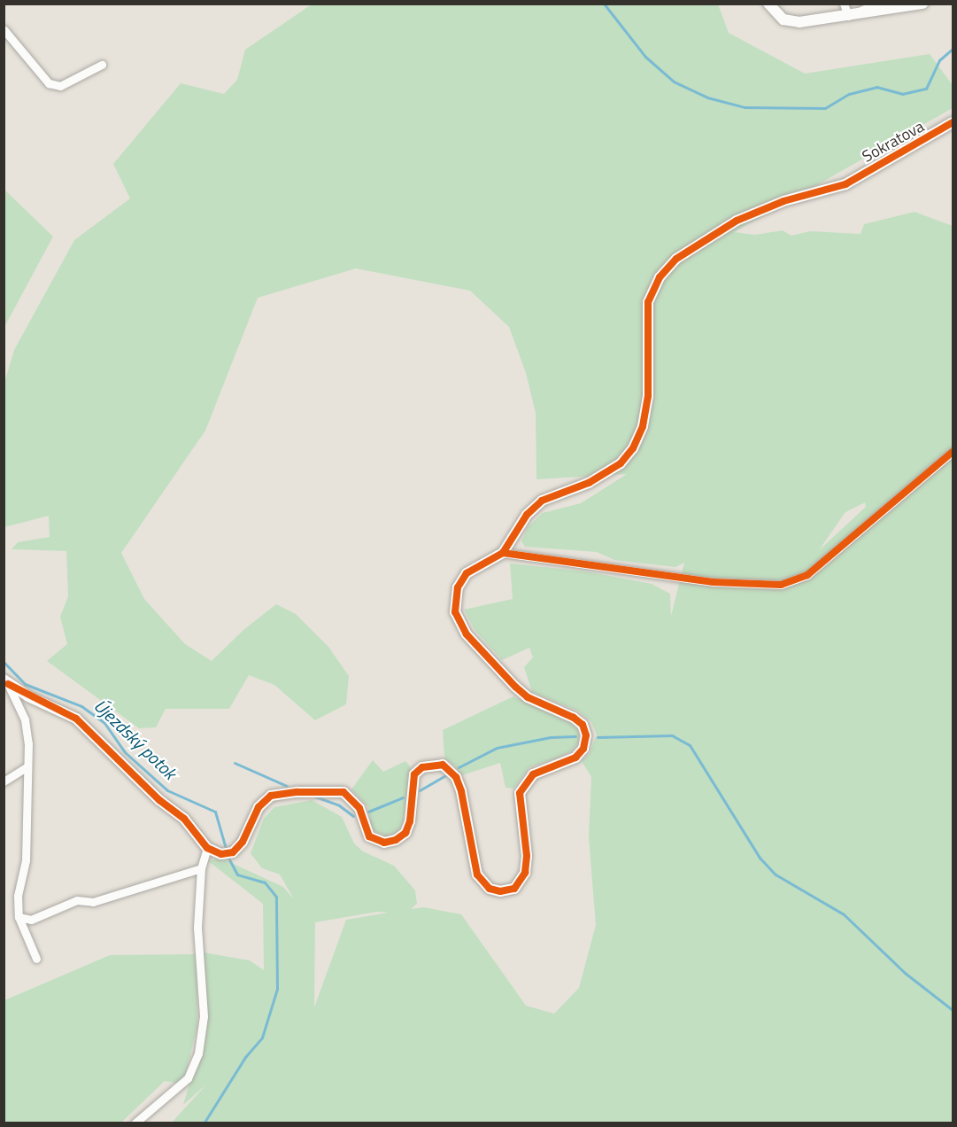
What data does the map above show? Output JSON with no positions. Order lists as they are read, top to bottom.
{
  "streets": {
    "street": ["Sokratova"]
  },
  "water": ["Újezdský potok"]
}
